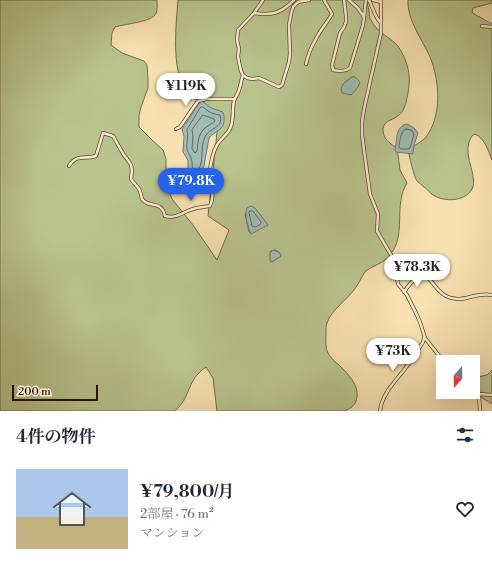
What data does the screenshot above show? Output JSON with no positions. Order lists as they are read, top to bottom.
{
  "scale_bar": "200 m",
  "north": "bottom",
  "page": {
    "price": [
      "¥119K",
      "¥79.8K",
      "¥78.3K",
      "¥73K"
    ],
    "scale": "200 m",
    "heading": "4件の物件",
    "list": [
      {
        "name": "¥79,800/月",
        "note": "2部屋 · 76 m² · マンション"
      }
    ]
  }
}
